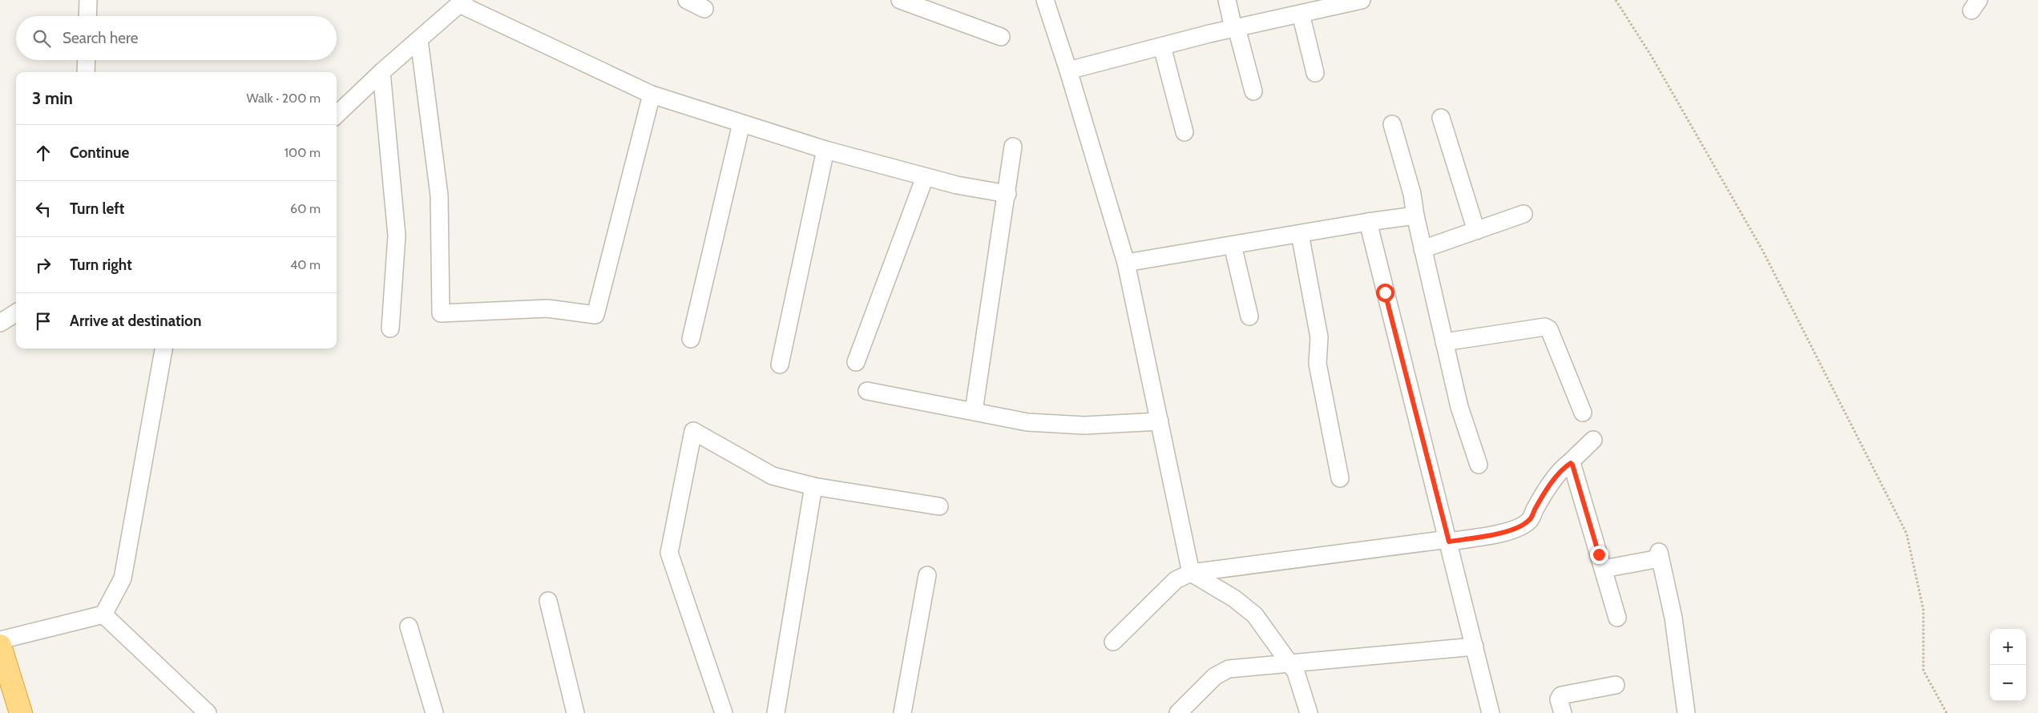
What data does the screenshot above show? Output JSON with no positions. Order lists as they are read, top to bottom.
{
  "page": {
    "search": "Search here",
    "heading": ["3 min", "Walk · 200 m"],
    "list": [
      ["Continue", "100 m"],
      ["Turn left", "60 m"],
      ["Turn right", "40 m"],
      "Arrive at destination"
    ],
    "map_buttons": ["+", "−"]
  }
}
